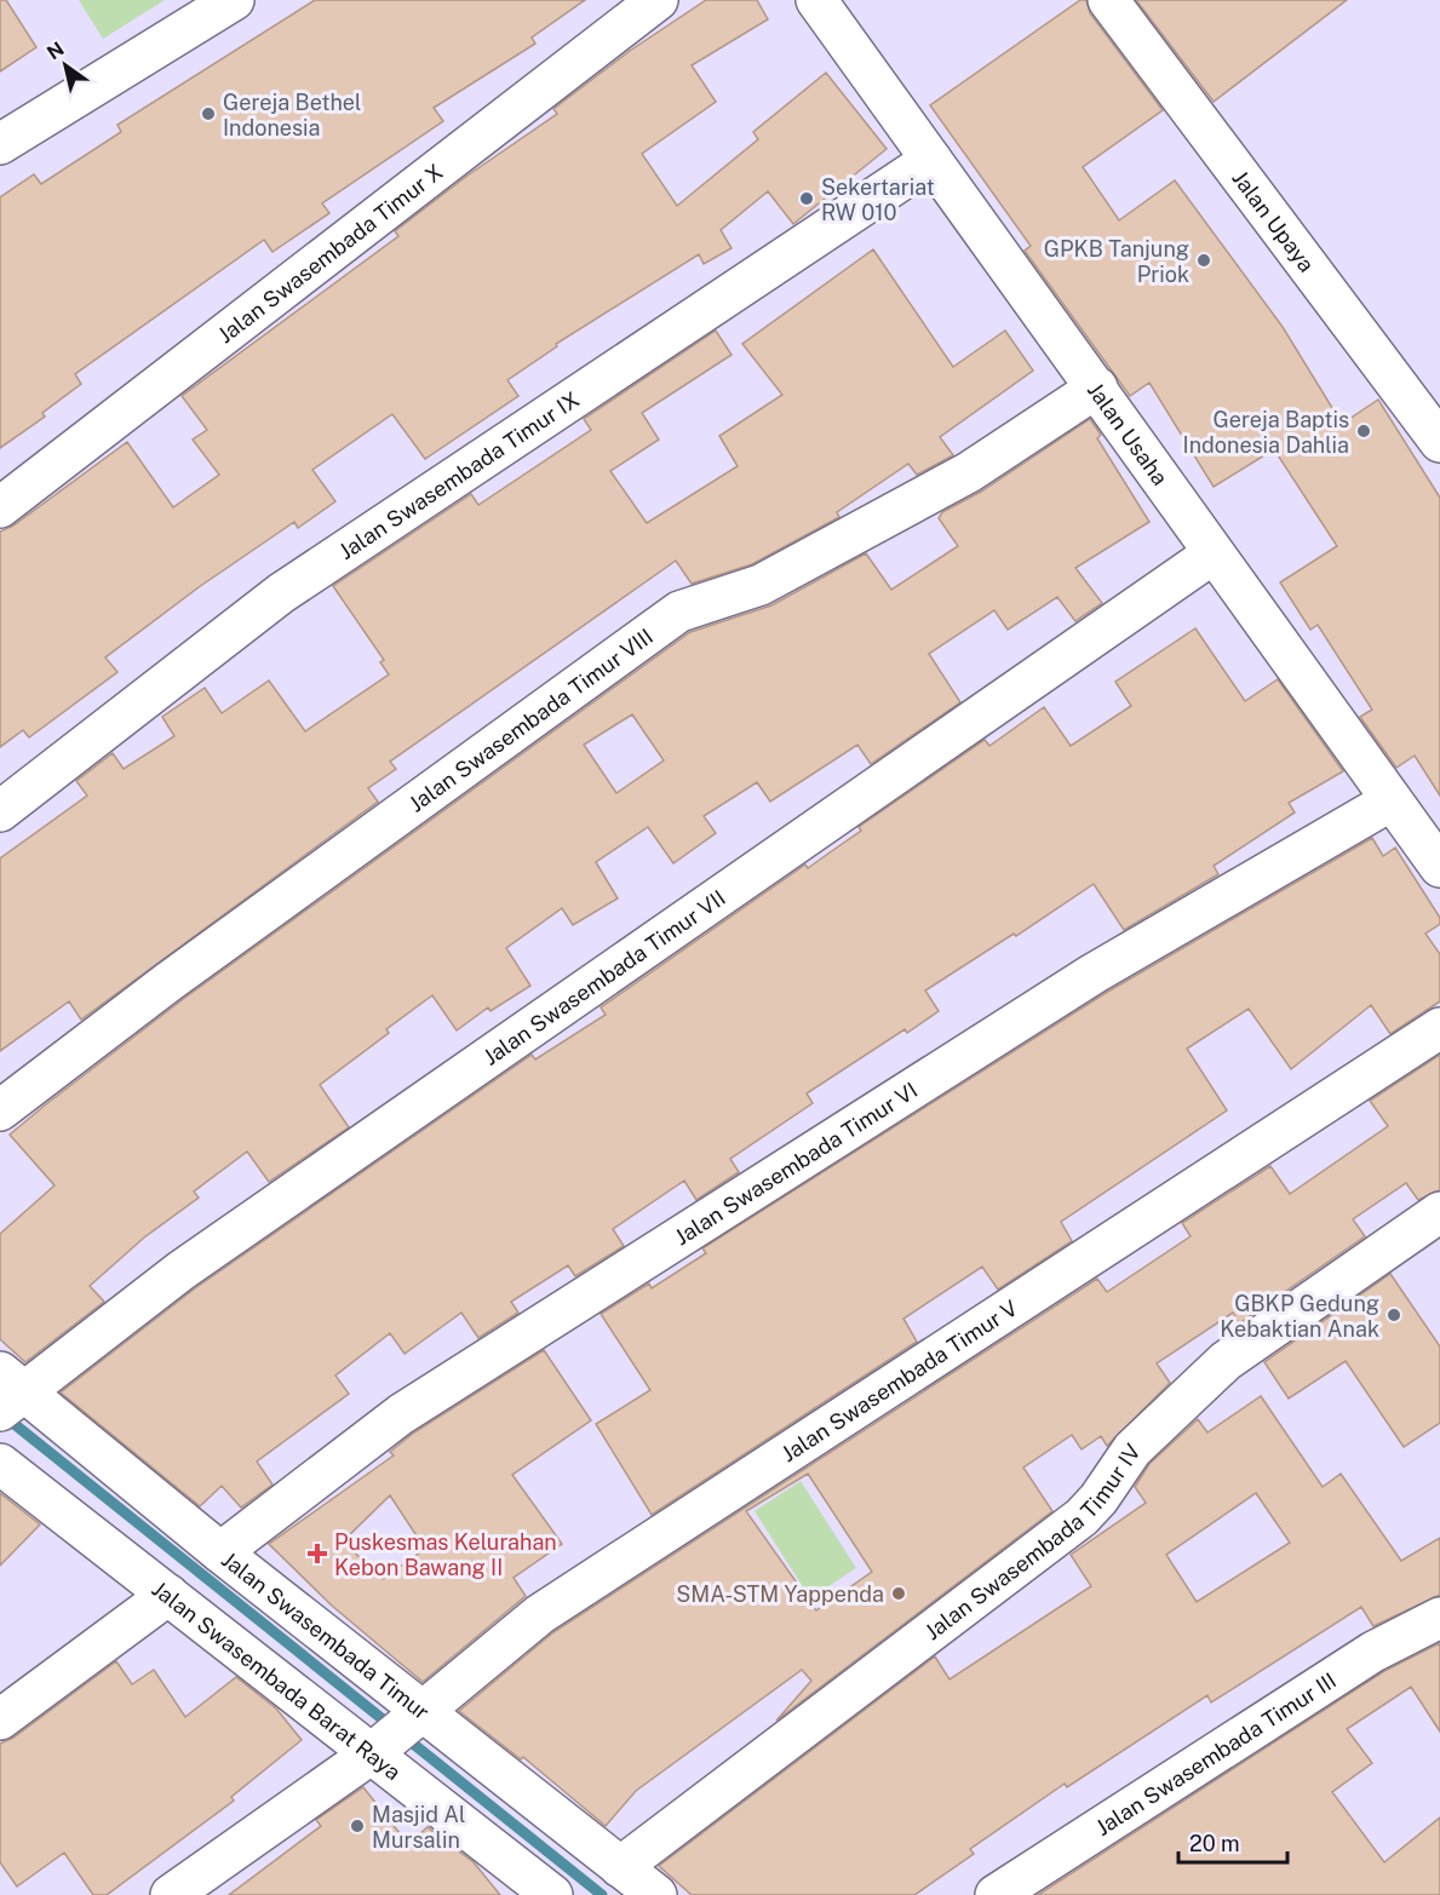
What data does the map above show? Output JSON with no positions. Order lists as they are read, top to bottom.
{
  "streets": {
    "street": [
      "Jalan Upaya",
      "Jalan Swasembada Timur X",
      "Jalan Usaha",
      "Jalan Swasembada Timur IX",
      "Jalan Swasembada Timur VIII",
      "Jalan Swasembada Timur VII",
      "Jalan Swasembada Timur VI",
      "Jalan Swasembada Timur V",
      "Jalan Swasembada Timur IV",
      "Jalan Swasembada Timur",
      "Jalan Swasembada Barat Raya",
      "Jalan Swasembada Timur III"
    ]
  },
  "crossings": [
    ["Jalan Usaha", "Jalan Swasembada Timur IX"],
    ["Jalan Usaha", "Jalan Swasembada Timur VIII"],
    ["Jalan Usaha", "Jalan Swasembada Timur VII"],
    ["Jalan Usaha", "Jalan Swasembada Timur VI"],
    ["Jalan Swasembada Timur VII", "Jalan Swasembada Timur"],
    ["Jalan Swasembada Timur VI", "Jalan Swasembada Timur"],
    ["Jalan Swasembada Timur V", "Jalan Swasembada Timur"],
    ["Jalan Swasembada Timur V", "Jalan Swasembada Barat Raya"],
    ["Jalan Swasembada Timur IV", "Jalan Swasembada Timur"]
  ],
  "places": {
    "other": [
      "Gereja Bethel Indonesia",
      "Sekertariat RW 010",
      "GPKB Tanjung Priok",
      "Gereja Baptis Indonesia Dahlia",
      "GBKP Gedung Kebaktian Anak",
      "SMA-STM Yappenda",
      "Masjid Al Mursalin"
    ],
    "health": ["Puskesmas Kelurahan Kebon Bawang II"]
  },
  "scale_bar": "20 m",
  "north": "top left"
}
